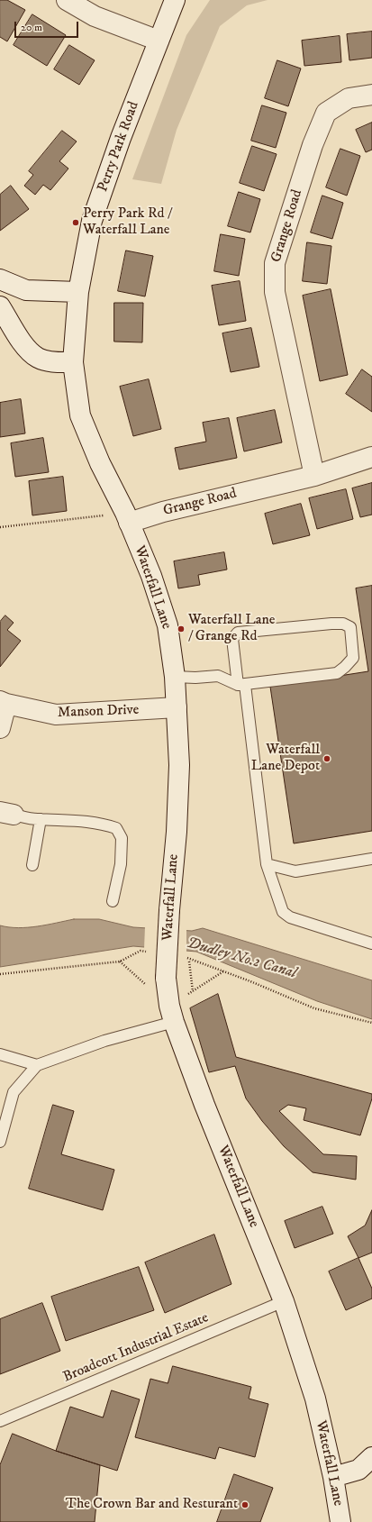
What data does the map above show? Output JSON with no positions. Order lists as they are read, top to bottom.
{
  "streets": {
    "street": [
      "Perry Park Road",
      "Grange Road",
      "Waterfall Lane",
      "Manson Drive"
    ],
    "lane": ["Broadcott Industrial Estate"]
  },
  "crossings": [
    ["Perry Park Road", "Waterfall Lane"],
    ["Grange Road", "Waterfall Lane"],
    ["Waterfall Lane", "Manson Drive"],
    ["Waterfall Lane", "Broadcott Industrial Estate"]
  ],
  "water": ["Dudley No.2 Canal"],
  "places": [
    "Perry Park Rd / Waterfall Lane",
    "Waterfall Lane / Grange Rd",
    "Waterfall Lane Depot",
    "The Crown Bar and Resturant"
  ],
  "scale_bar": "20 m"
}
